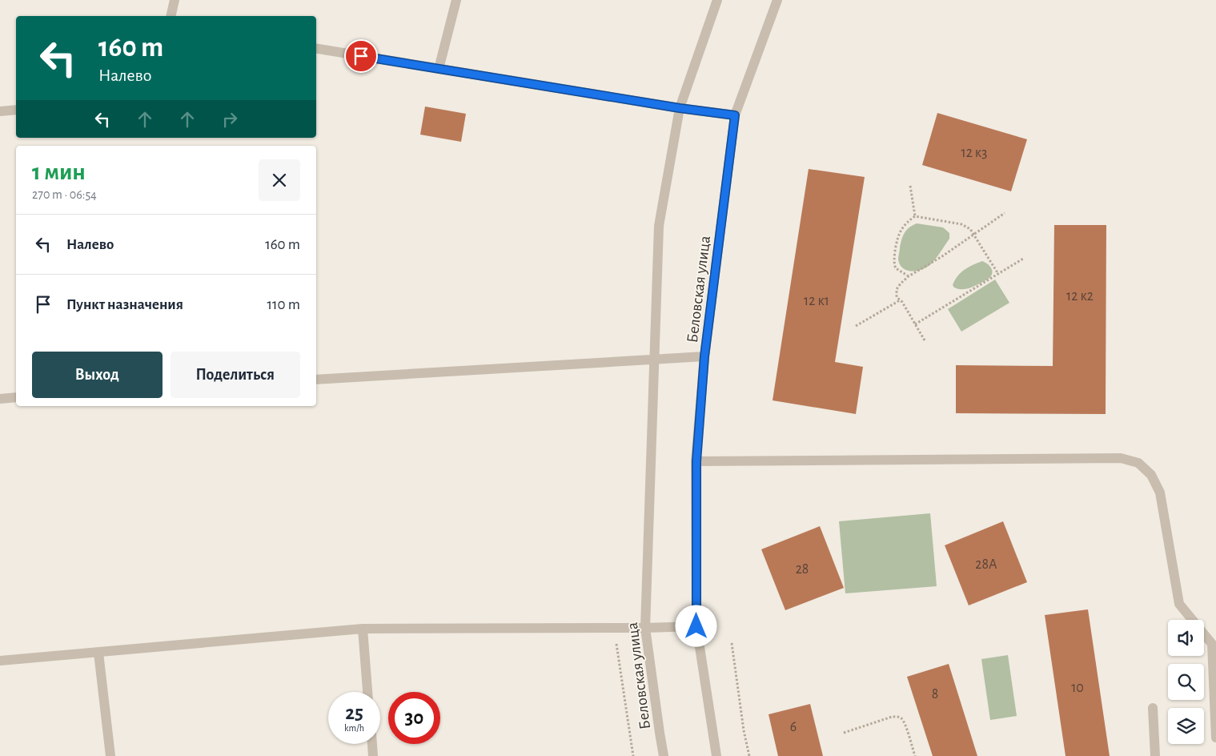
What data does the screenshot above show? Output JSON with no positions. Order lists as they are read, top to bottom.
{
  "streets": {
    "street": ["Беловская улица"]
  },
  "house_numbers": [
    "12 к3",
    "12 к2",
    "12 к1",
    "28А",
    "28",
    "10",
    "8",
    "6"
  ],
  "page": {
    "turn": ["160 m", "Налево"],
    "heading": ["1 мин", "270 m · 06:54"],
    "list": [
      {
        "name": "Налево",
        "value": "160 m"
      },
      {
        "name": "Пункт назначения",
        "value": "110 m"
      }
    ],
    "buttons": ["Выход", "Поделиться"],
    "speed": "25 km/h",
    "limit": "30"
  }
}
